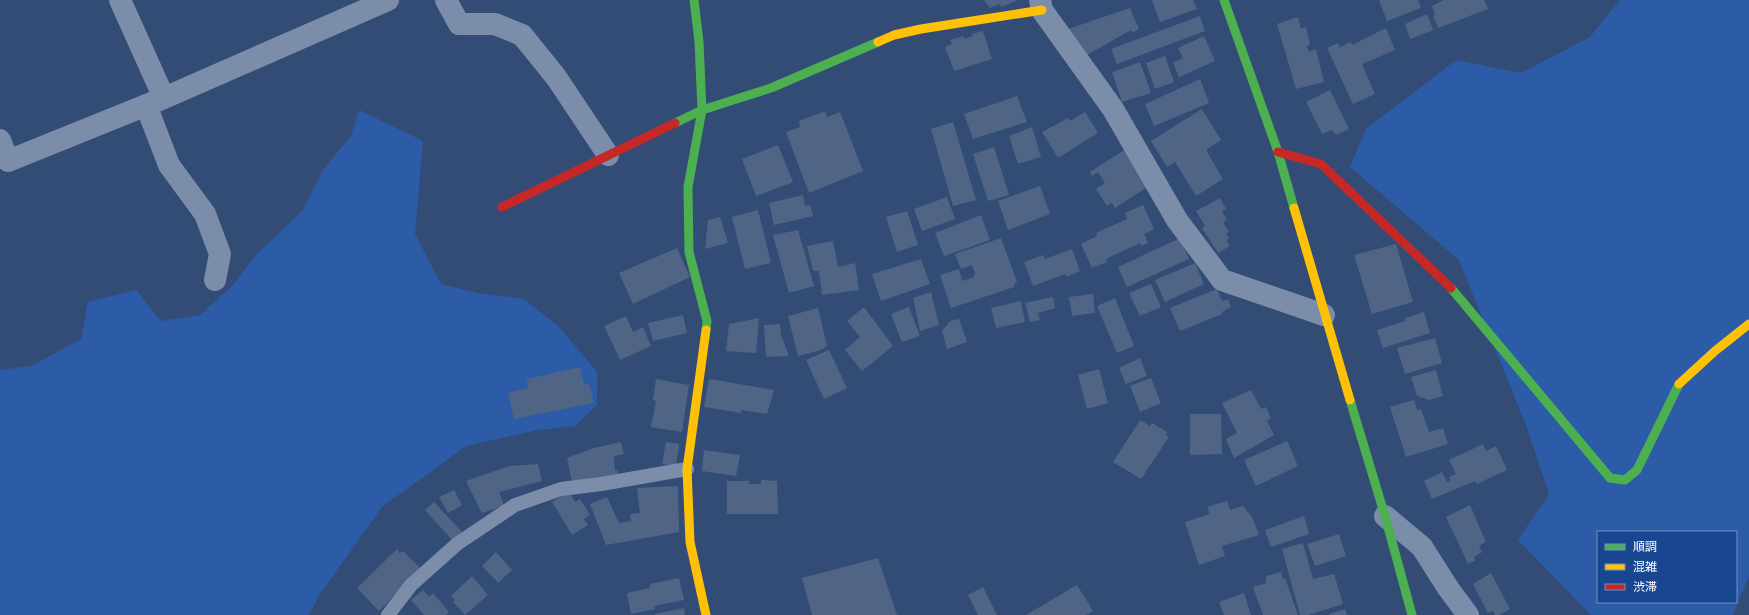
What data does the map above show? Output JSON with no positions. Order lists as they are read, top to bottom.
{
  "legend": ["順調", "混雑", "渋滞"]
}
